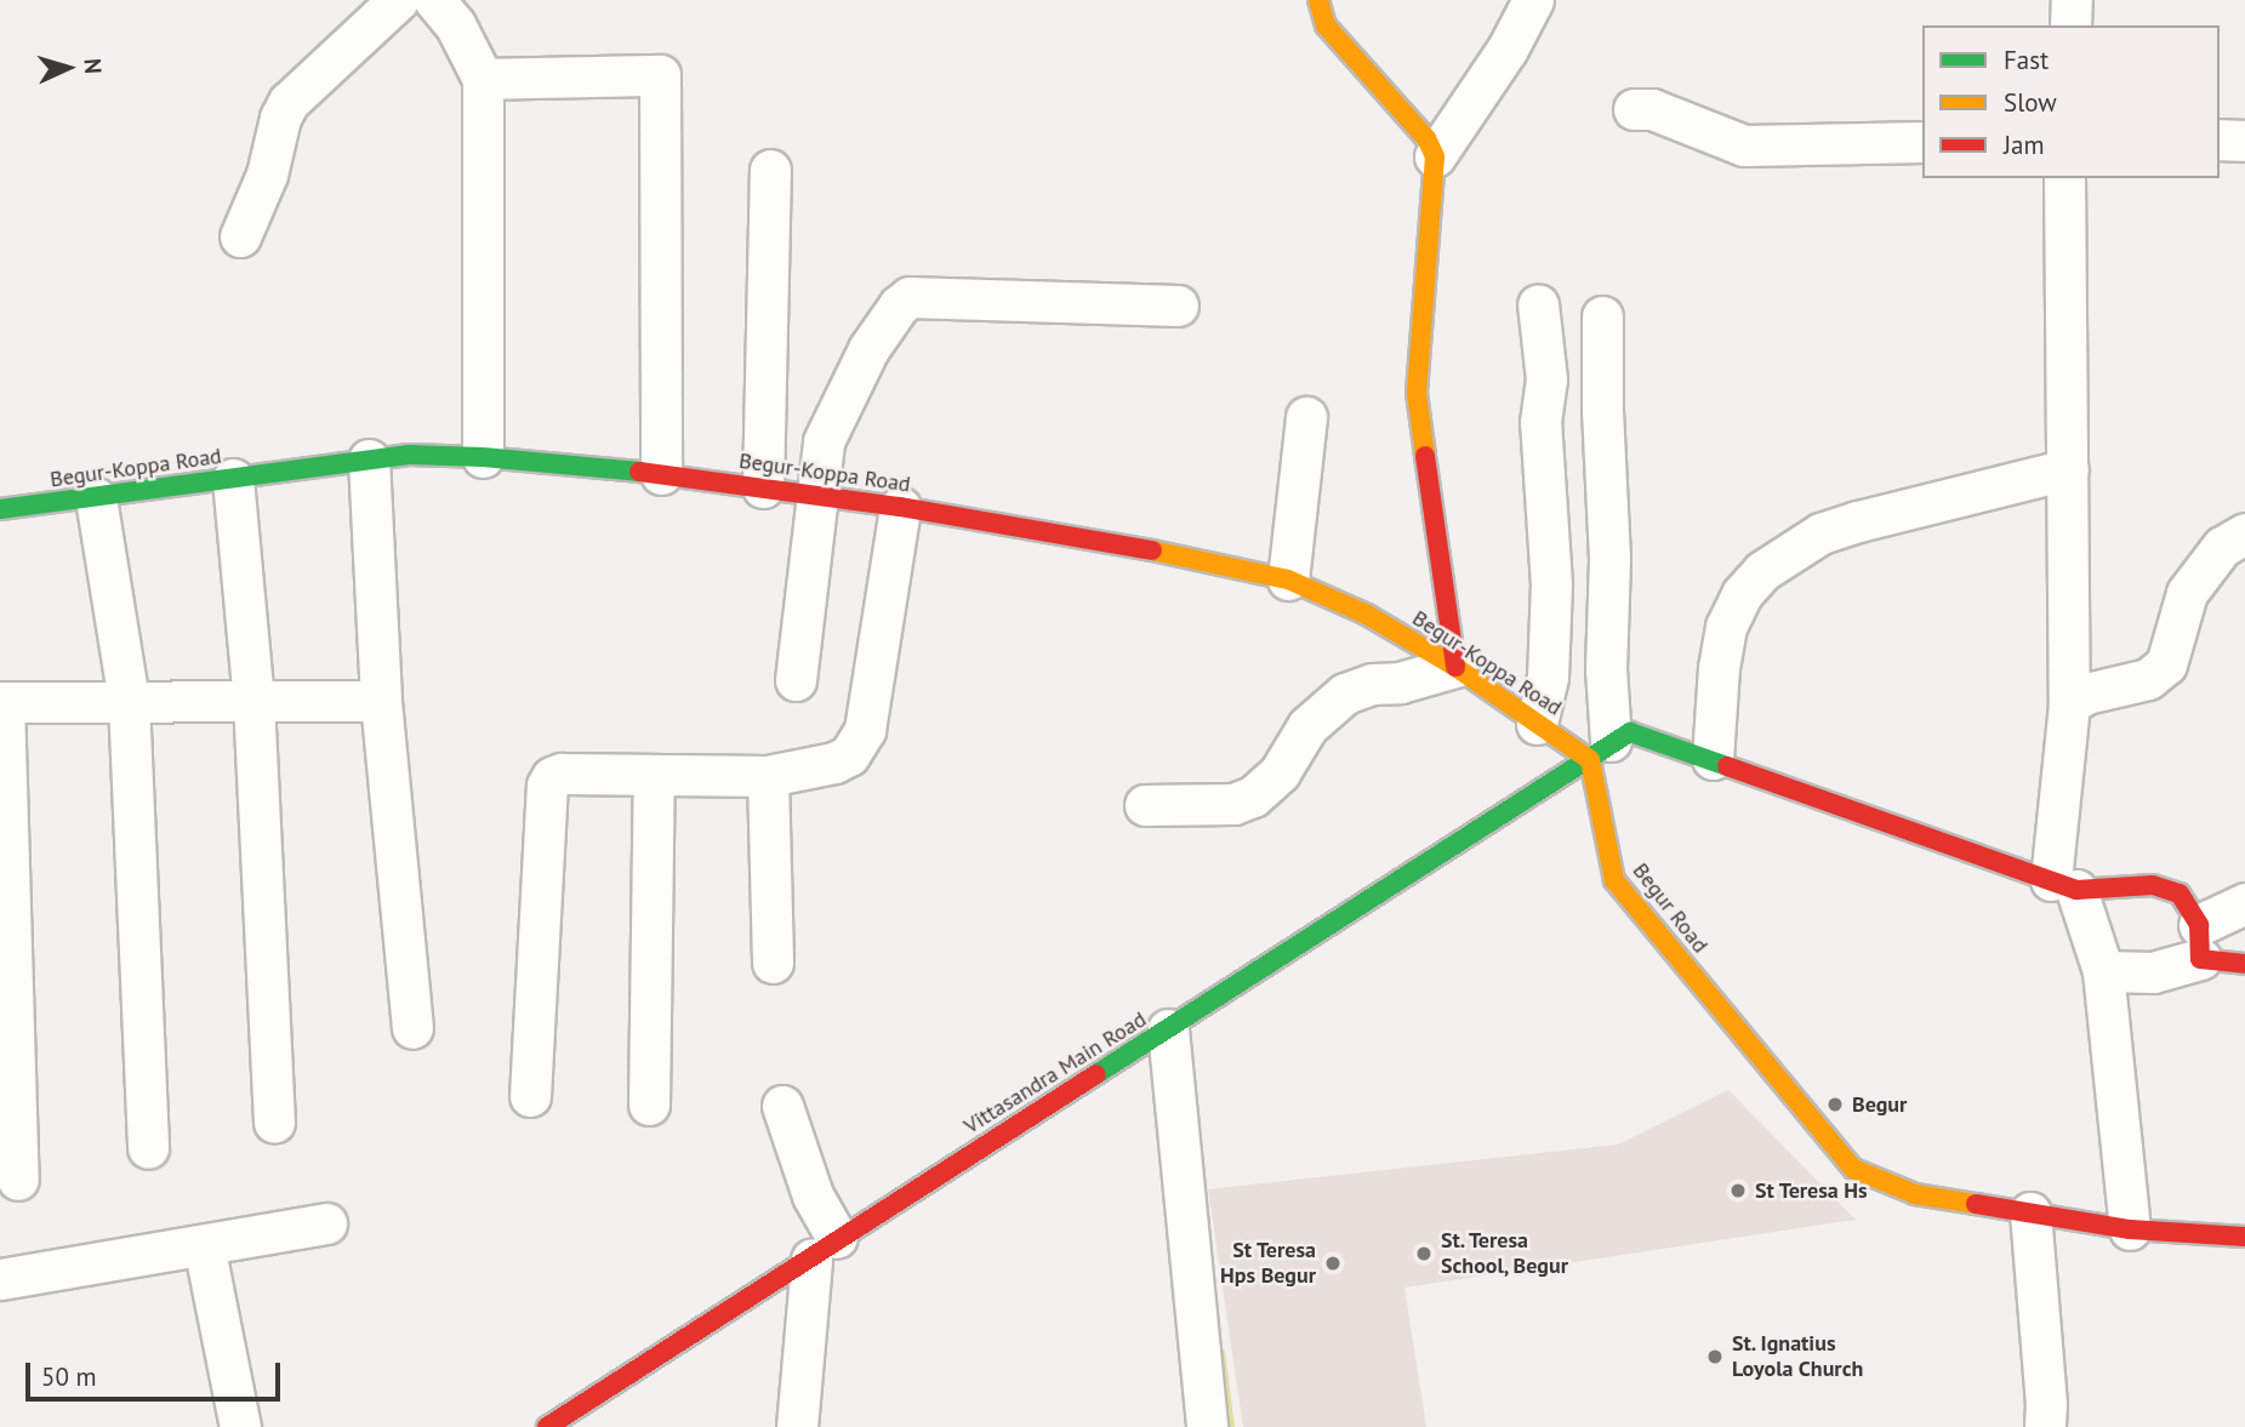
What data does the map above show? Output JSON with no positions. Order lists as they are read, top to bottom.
{
  "streets": {
    "main road": ["Begur-Koppa Road", "Begur Road", "Vittasandra Main Road"]
  },
  "crossings": [
    ["Begur-Koppa Road", "Begur Road"],
    ["Begur-Koppa Road", "Vittasandra Main Road"],
    ["Begur Road", "Vittasandra Main Road"]
  ],
  "places": [
    "Begur",
    "St Teresa Hs",
    "St. Teresa School, Begur",
    "St Teresa Hps Begur",
    "St. Ignatius Loyola Church"
  ],
  "legend": ["Fast", "Slow", "Jam"],
  "scale_bar": "50 m",
  "north": "right"
}
